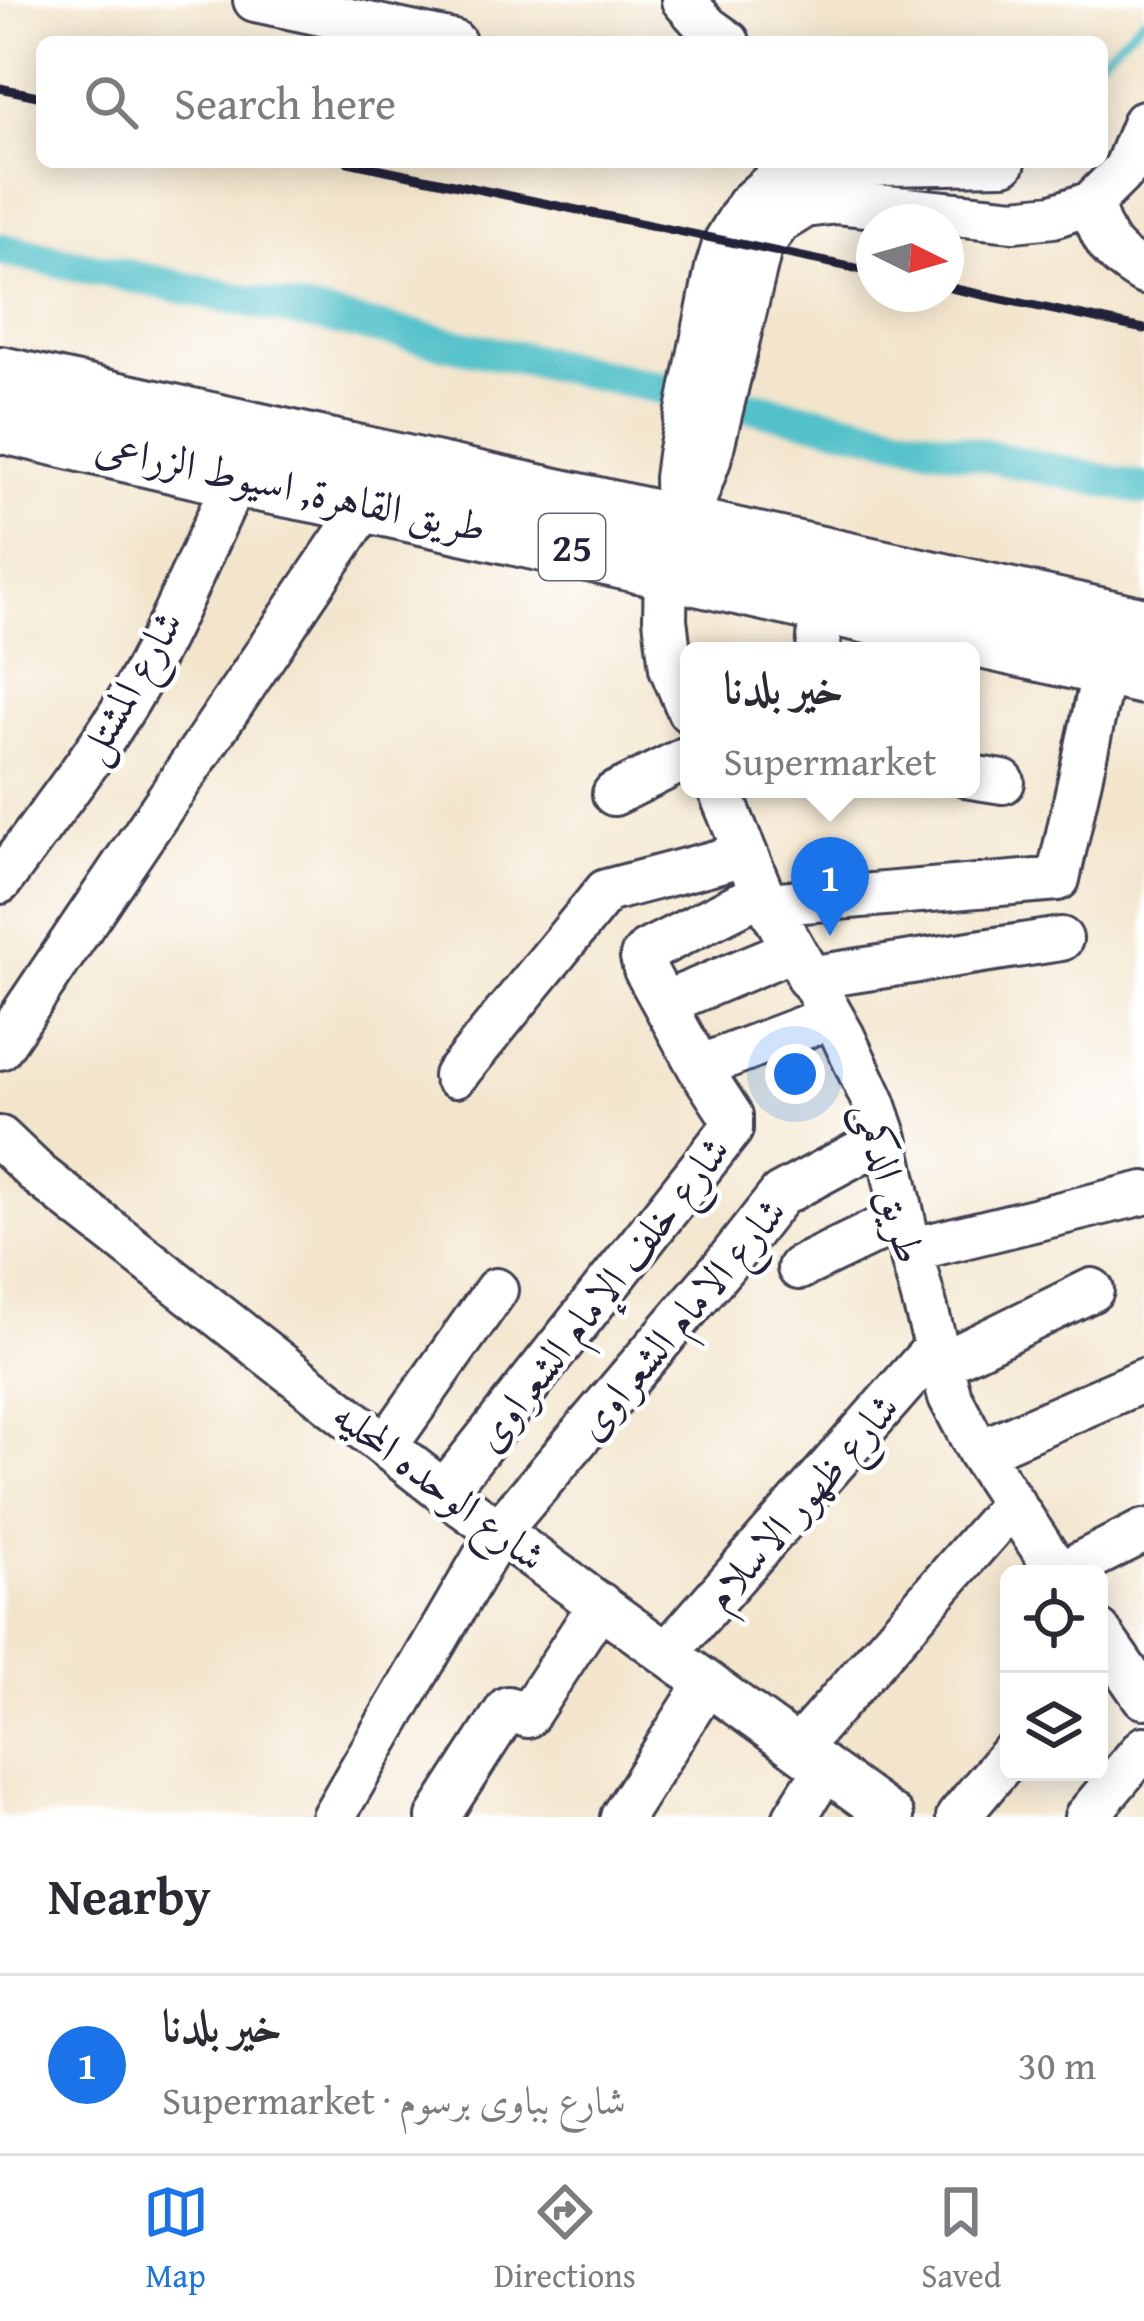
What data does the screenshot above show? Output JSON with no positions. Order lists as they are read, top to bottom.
{
  "streets": {
    "highway": ["طريق القاهرة, اسيوط الزراعى", "25"],
    "street": [
      "شارع المشتل",
      "طريق الدكمى",
      "شارع خلف الإمام الشعراوى",
      "شارع الامام الشعراوى",
      "شارع الوحده المحليه",
      "شارع ظهور الاسلام"
    ]
  },
  "crossings": [
    ["طريق القاهرة, اسيوط الزراعى", "شارع المشتل"],
    ["طريق الدكمى", "شارع خلف الإمام الشعراوى"],
    ["طريق الدكمى", "شارع الامام الشعراوى"],
    ["طريق الدكمى", "شارع ظهور الاسلام"],
    ["شارع خلف الإمام الشعراوى", "شارع الوحده المحليه"],
    ["شارع الامام الشعراوى", "شارع الوحده المحليه"],
    ["شارع الوحده المحليه", "شارع ظهور الاسلام"]
  ],
  "north": "right",
  "page": {
    "search": "Search here",
    "popup": ["خير بلدنا", "Supermarket"],
    "pins": "1",
    "heading": "Nearby",
    "list": [
      {
        "mark": "1",
        "name": "خير بلدنا",
        "note": "Supermarket · شارع بباوى برسوم",
        "value": "30 m"
      }
    ],
    "nav": ["Map", "Directions", "Saved"]
  }
}
